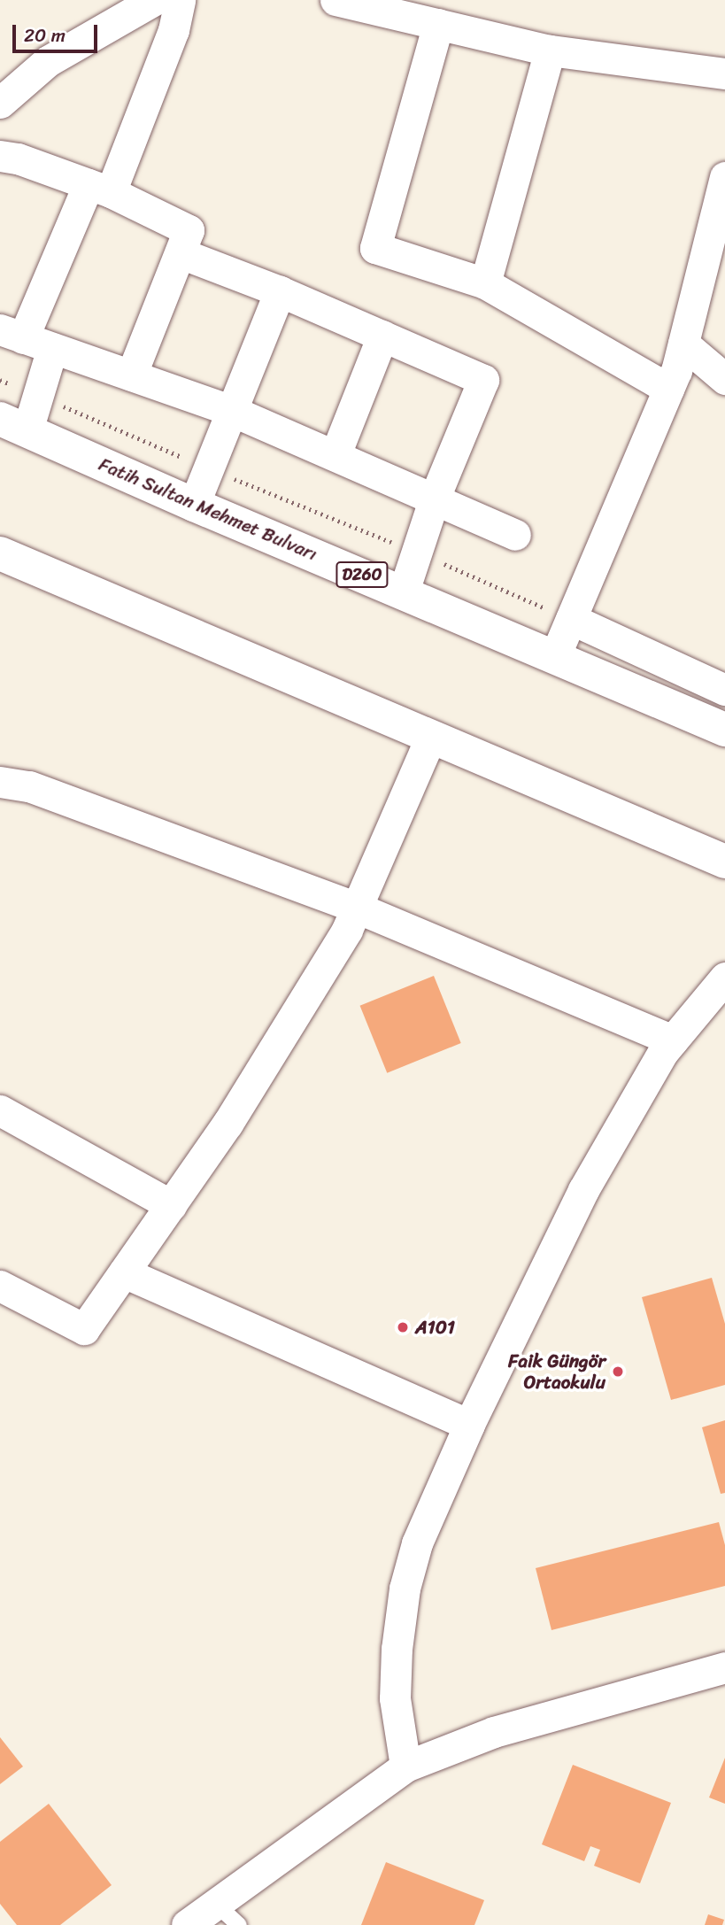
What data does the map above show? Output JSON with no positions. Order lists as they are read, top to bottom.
{
  "streets": {
    "highway": ["Fatih Sultan Mehmet Bulvarı", "D260"]
  },
  "places": ["A101", "Faik Güngör Ortaokulu"],
  "scale_bar": "20 m"
}
